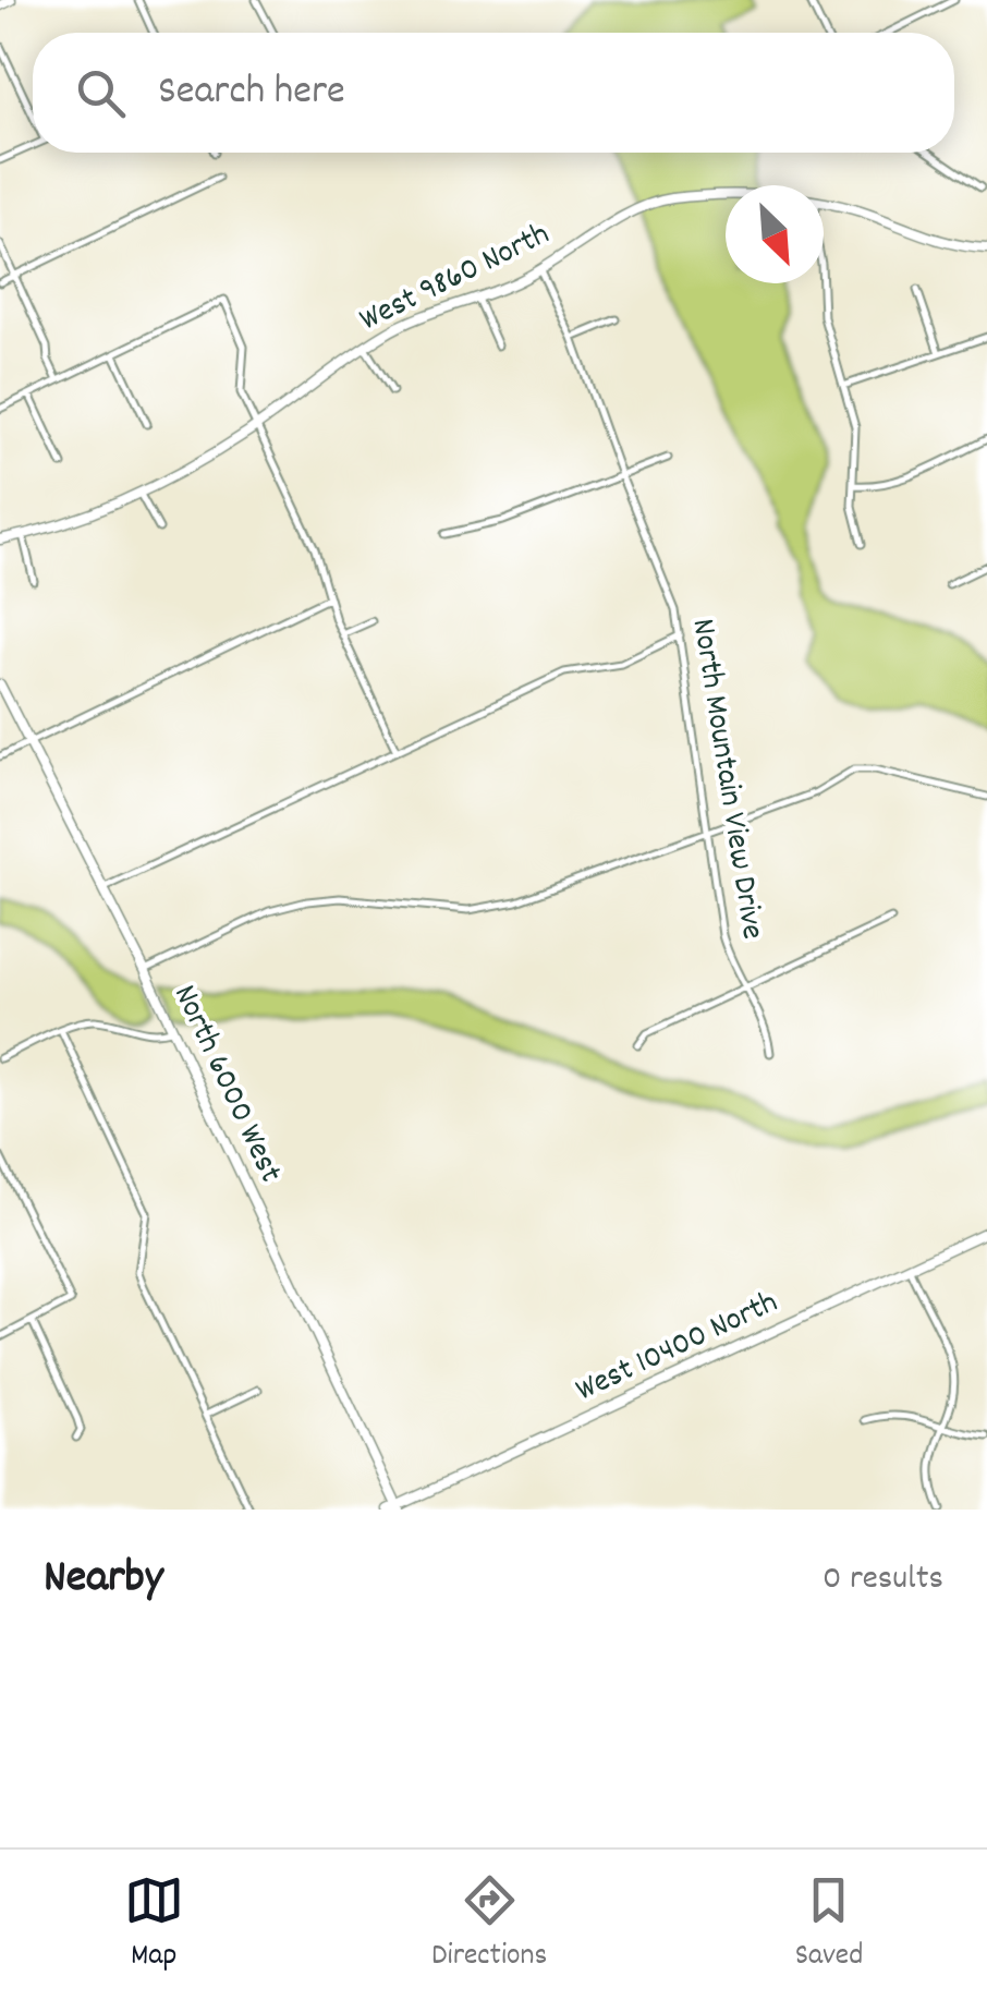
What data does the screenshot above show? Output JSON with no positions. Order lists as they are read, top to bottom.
{
  "streets": {
    "street": [
      "West 9860 North",
      "North Mountain View Drive",
      "North 6000 West",
      "West 10400 North"
    ]
  },
  "crossings": [
    ["West 9860 North", "North Mountain View Drive"],
    ["North 6000 West", "West 10400 North"]
  ],
  "north": "bottom right",
  "page": {
    "search": "Search here",
    "heading": ["Nearby", "0 results"],
    "nav": ["Map", "Directions", "Saved"]
  }
}
